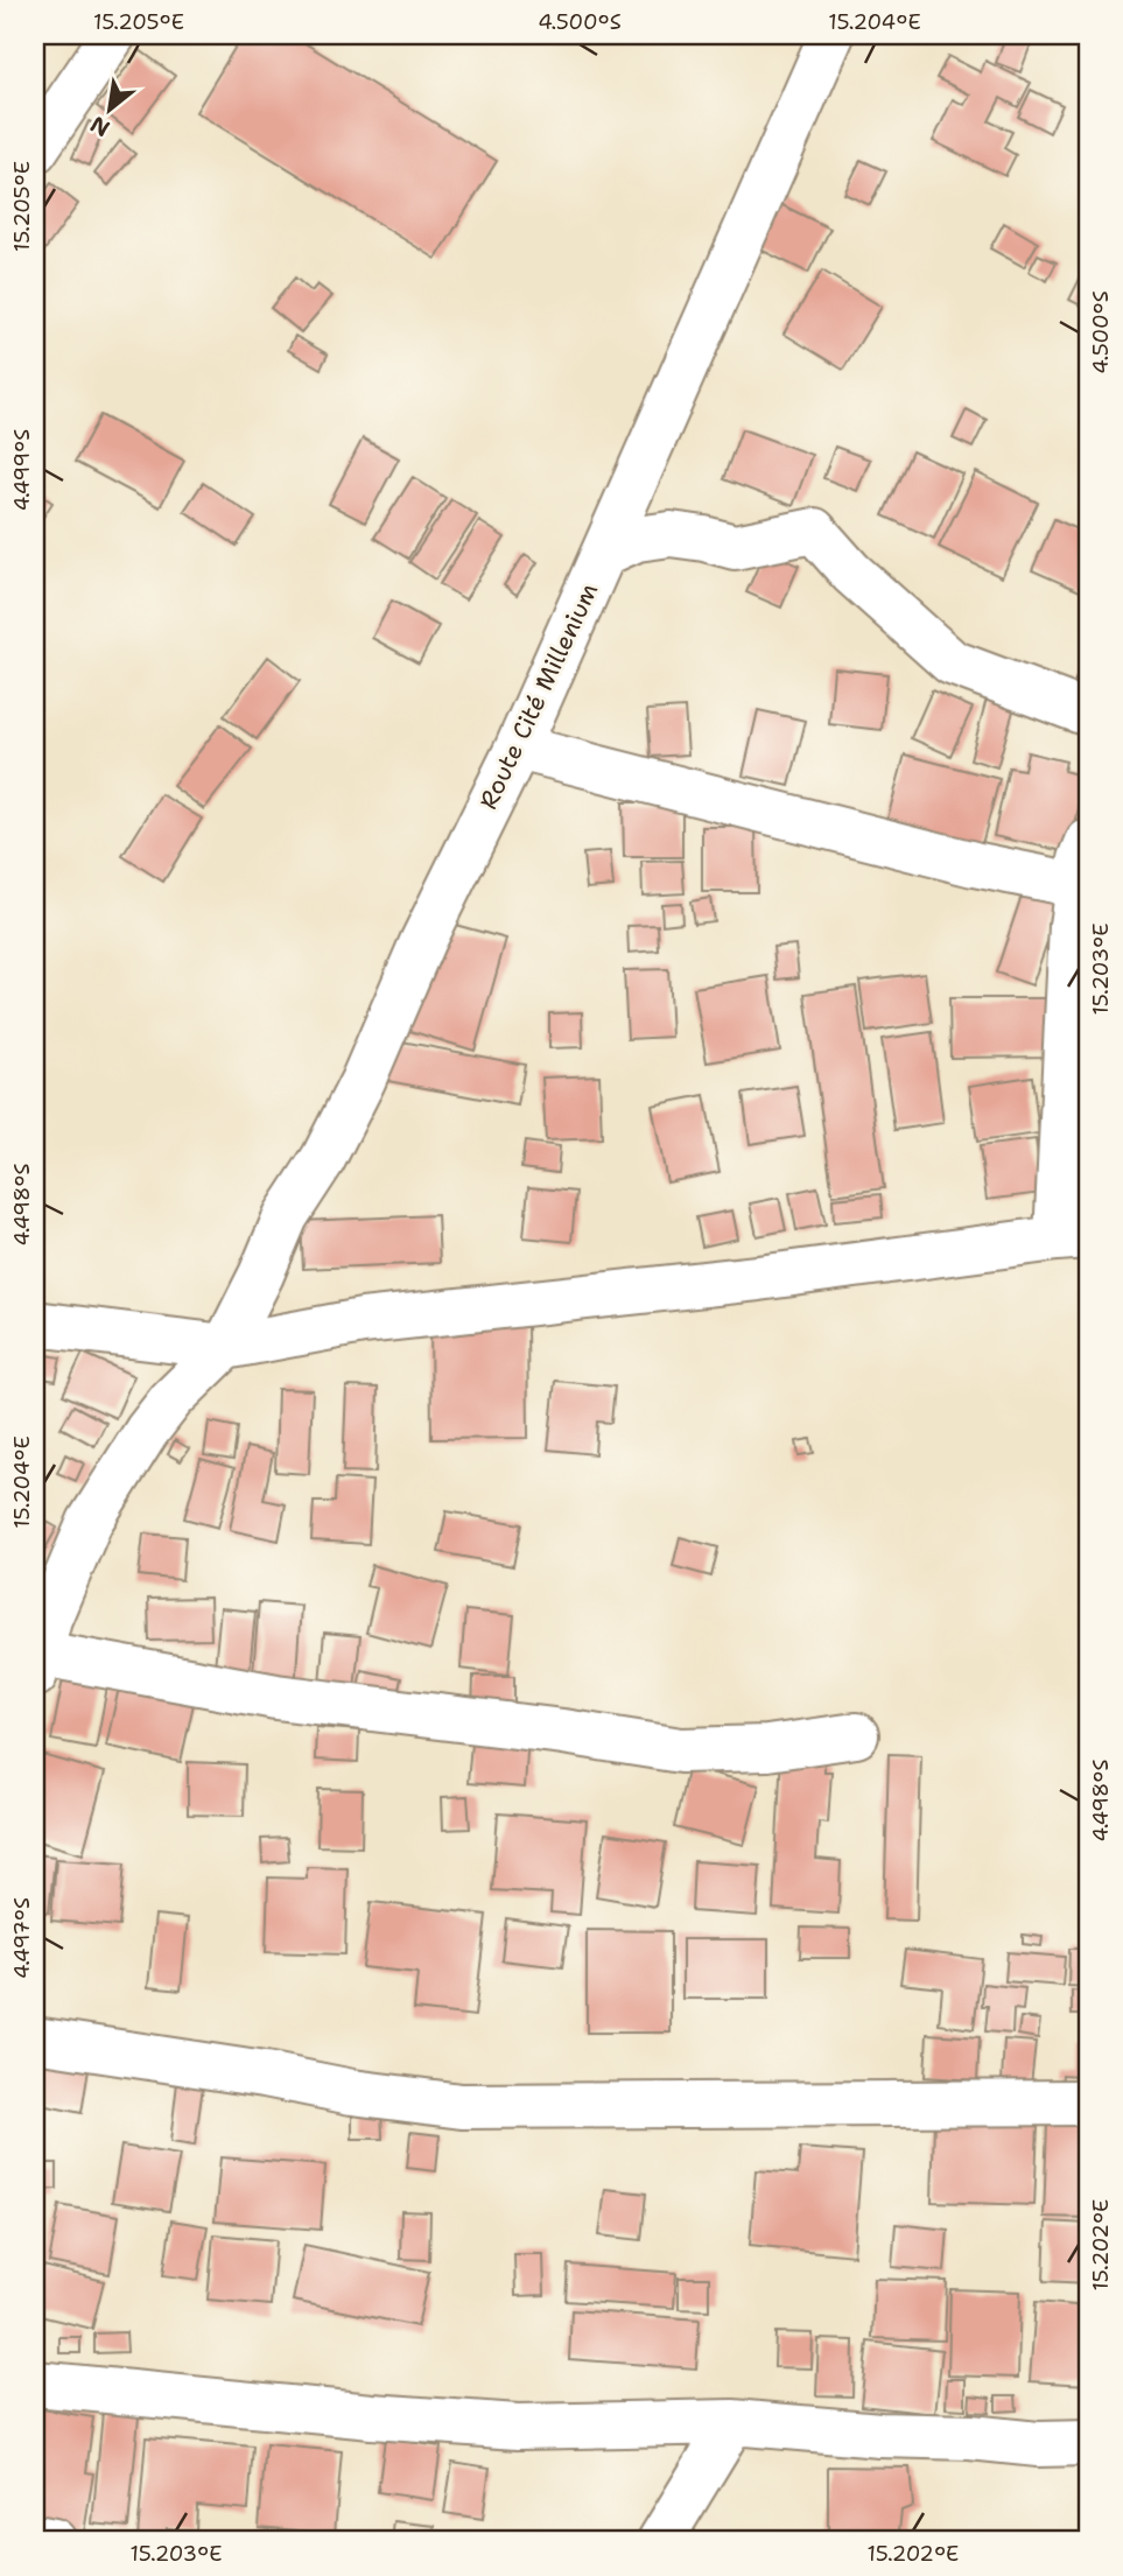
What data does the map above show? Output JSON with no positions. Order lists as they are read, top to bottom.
{
  "streets": {
    "street": ["Route Cité Millenium"]
  },
  "north": "bottom left",
  "coordinates": [
    "15.205°E",
    "4.500°S",
    "15.204°E",
    "4.499°S",
    "15.203°E",
    "4.498°S",
    "4.497°S",
    "15.202°E"
  ]
}
